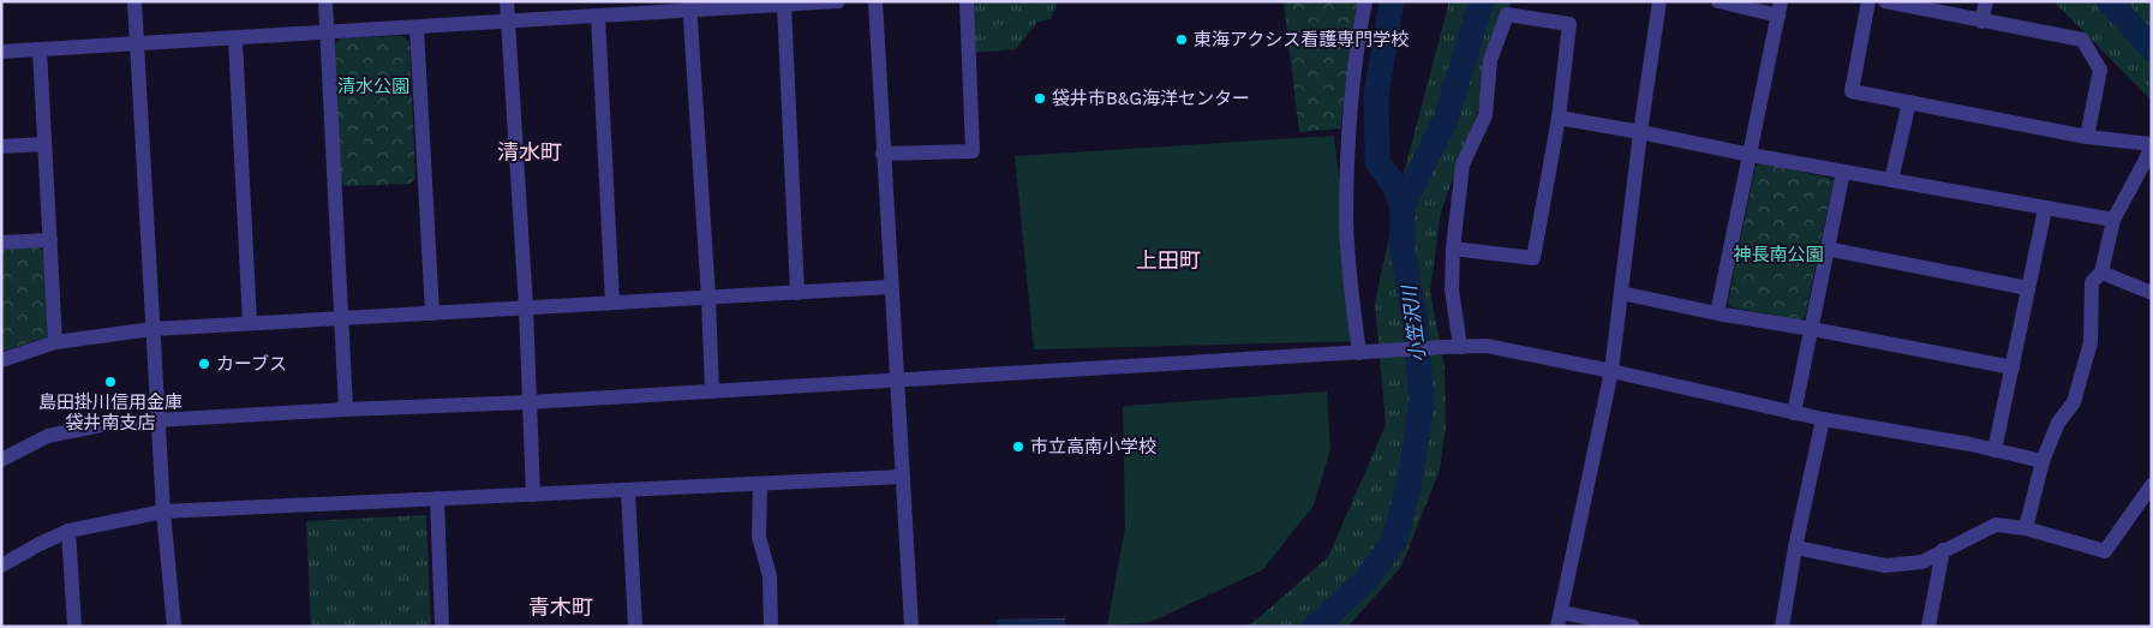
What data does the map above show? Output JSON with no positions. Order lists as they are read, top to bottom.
{
  "districts": ["清水町", "上田町", "青木町"],
  "water": ["小笠沢川"],
  "parks": ["清水公園", "神長南公園"],
  "places": [
    "東海アクシス看護専門学校",
    "袋井市B&G海洋センター",
    "カーブス",
    "島田掛川信用金庫 袋井南支店",
    "市立高南小学校"
  ]
}
